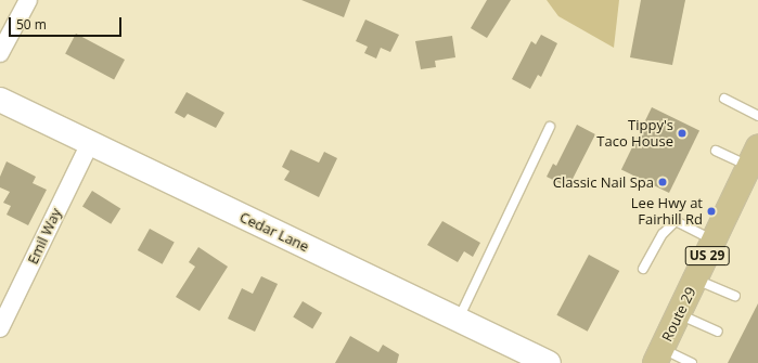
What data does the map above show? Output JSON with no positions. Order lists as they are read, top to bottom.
{
  "streets": {
    "main road": ["Cedar Lane", "US 29", "Route 29"],
    "street": ["Emil Way"]
  },
  "crossings": [
    ["Cedar Lane", "Emil Way"]
  ],
  "places": ["Tippy's Taco House", "Classic Nail Spa", "Lee Hwy at Fairhill Rd"],
  "scale_bar": "50 m"
}
